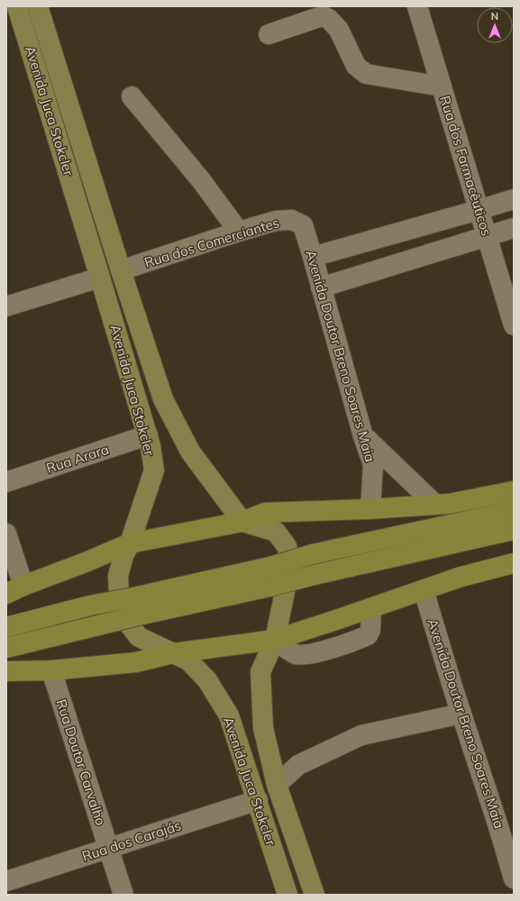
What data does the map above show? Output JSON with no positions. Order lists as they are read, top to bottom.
{
  "streets": {
    "main road": ["Avenida Juca Stokcler"],
    "street": [
      "Rua dos Farmacêuticos",
      "Rua dos Comerciantes",
      "Avenida Doutor Breno Soares Maia",
      "Rua Arara",
      "Rua Doutor Carvalho",
      "Rua dos Carajás"
    ]
  },
  "crossings": [
    ["Avenida Juca Stokcler", "Rua dos Comerciantes"],
    ["Avenida Juca Stokcler", "Rua Arara"],
    ["Avenida Juca Stokcler", "Rua dos Carajás"],
    ["Rua dos Comerciantes", "Avenida Doutor Breno Soares Maia"],
    ["Rua Doutor Carvalho", "Rua dos Carajás"]
  ],
  "north": "top"
}
